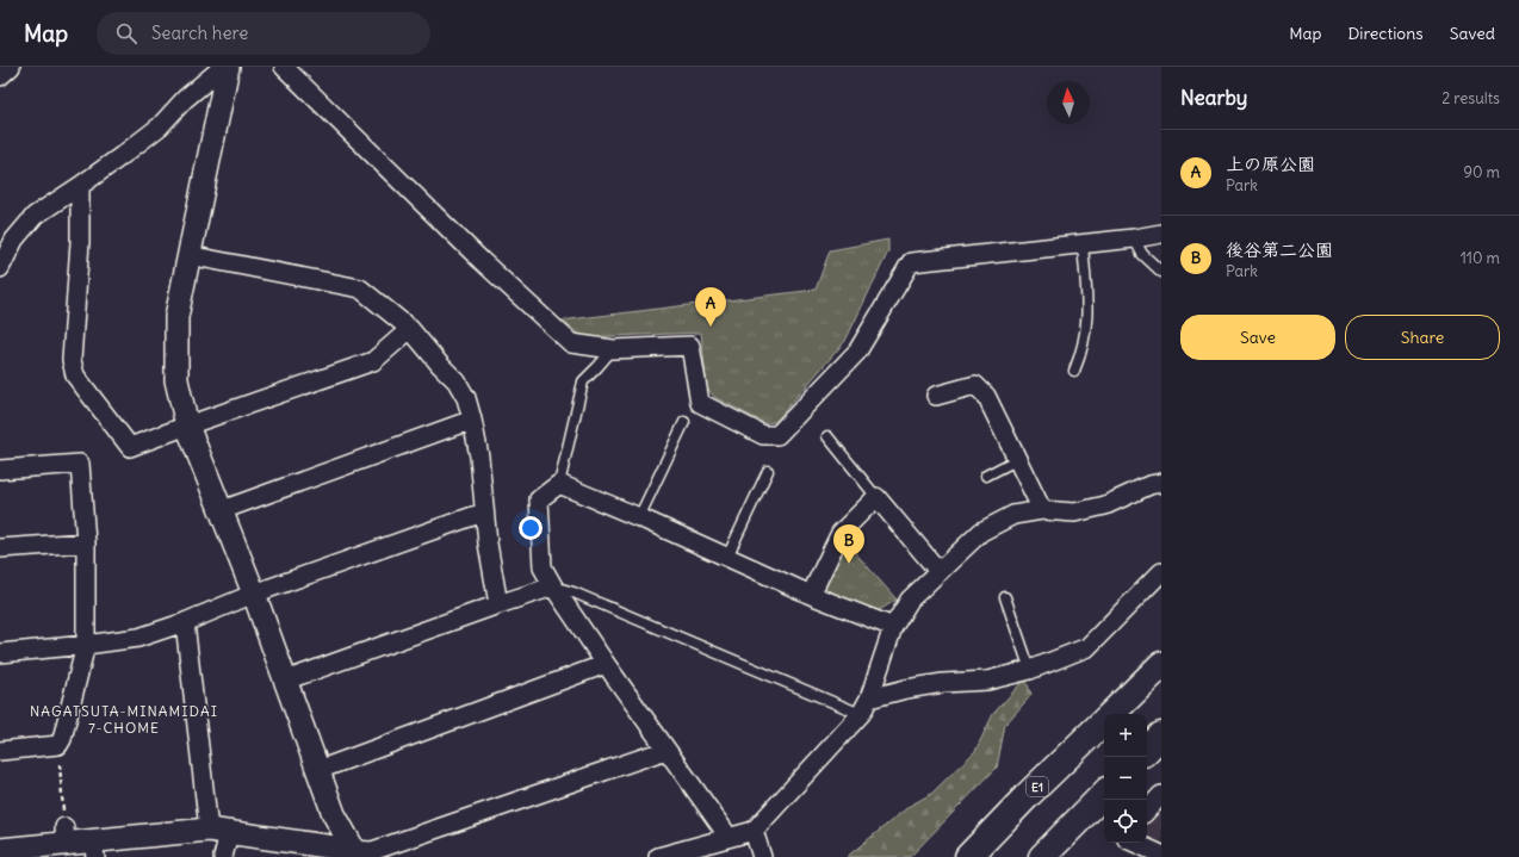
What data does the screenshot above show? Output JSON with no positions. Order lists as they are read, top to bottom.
{
  "streets": {
    "highway": ["E1"]
  },
  "districts": ["NAGATSUTA-MINAMIDAI 7-CHOME"],
  "north": "top",
  "page": {
    "header": "Map",
    "search": "Search here",
    "nav": ["Map", "Directions", "Saved"],
    "heading": ["Nearby", "2 results"],
    "list": [
      {
        "mark": "A",
        "name": "上の原公園",
        "note": "Park",
        "value": "90 m"
      },
      {
        "mark": "B",
        "name": "後谷第二公園",
        "note": "Park",
        "value": "110 m"
      }
    ],
    "pins": ["A", "B"],
    "buttons": ["Save", "Share"],
    "map_buttons": ["+", "−"]
  }
}
